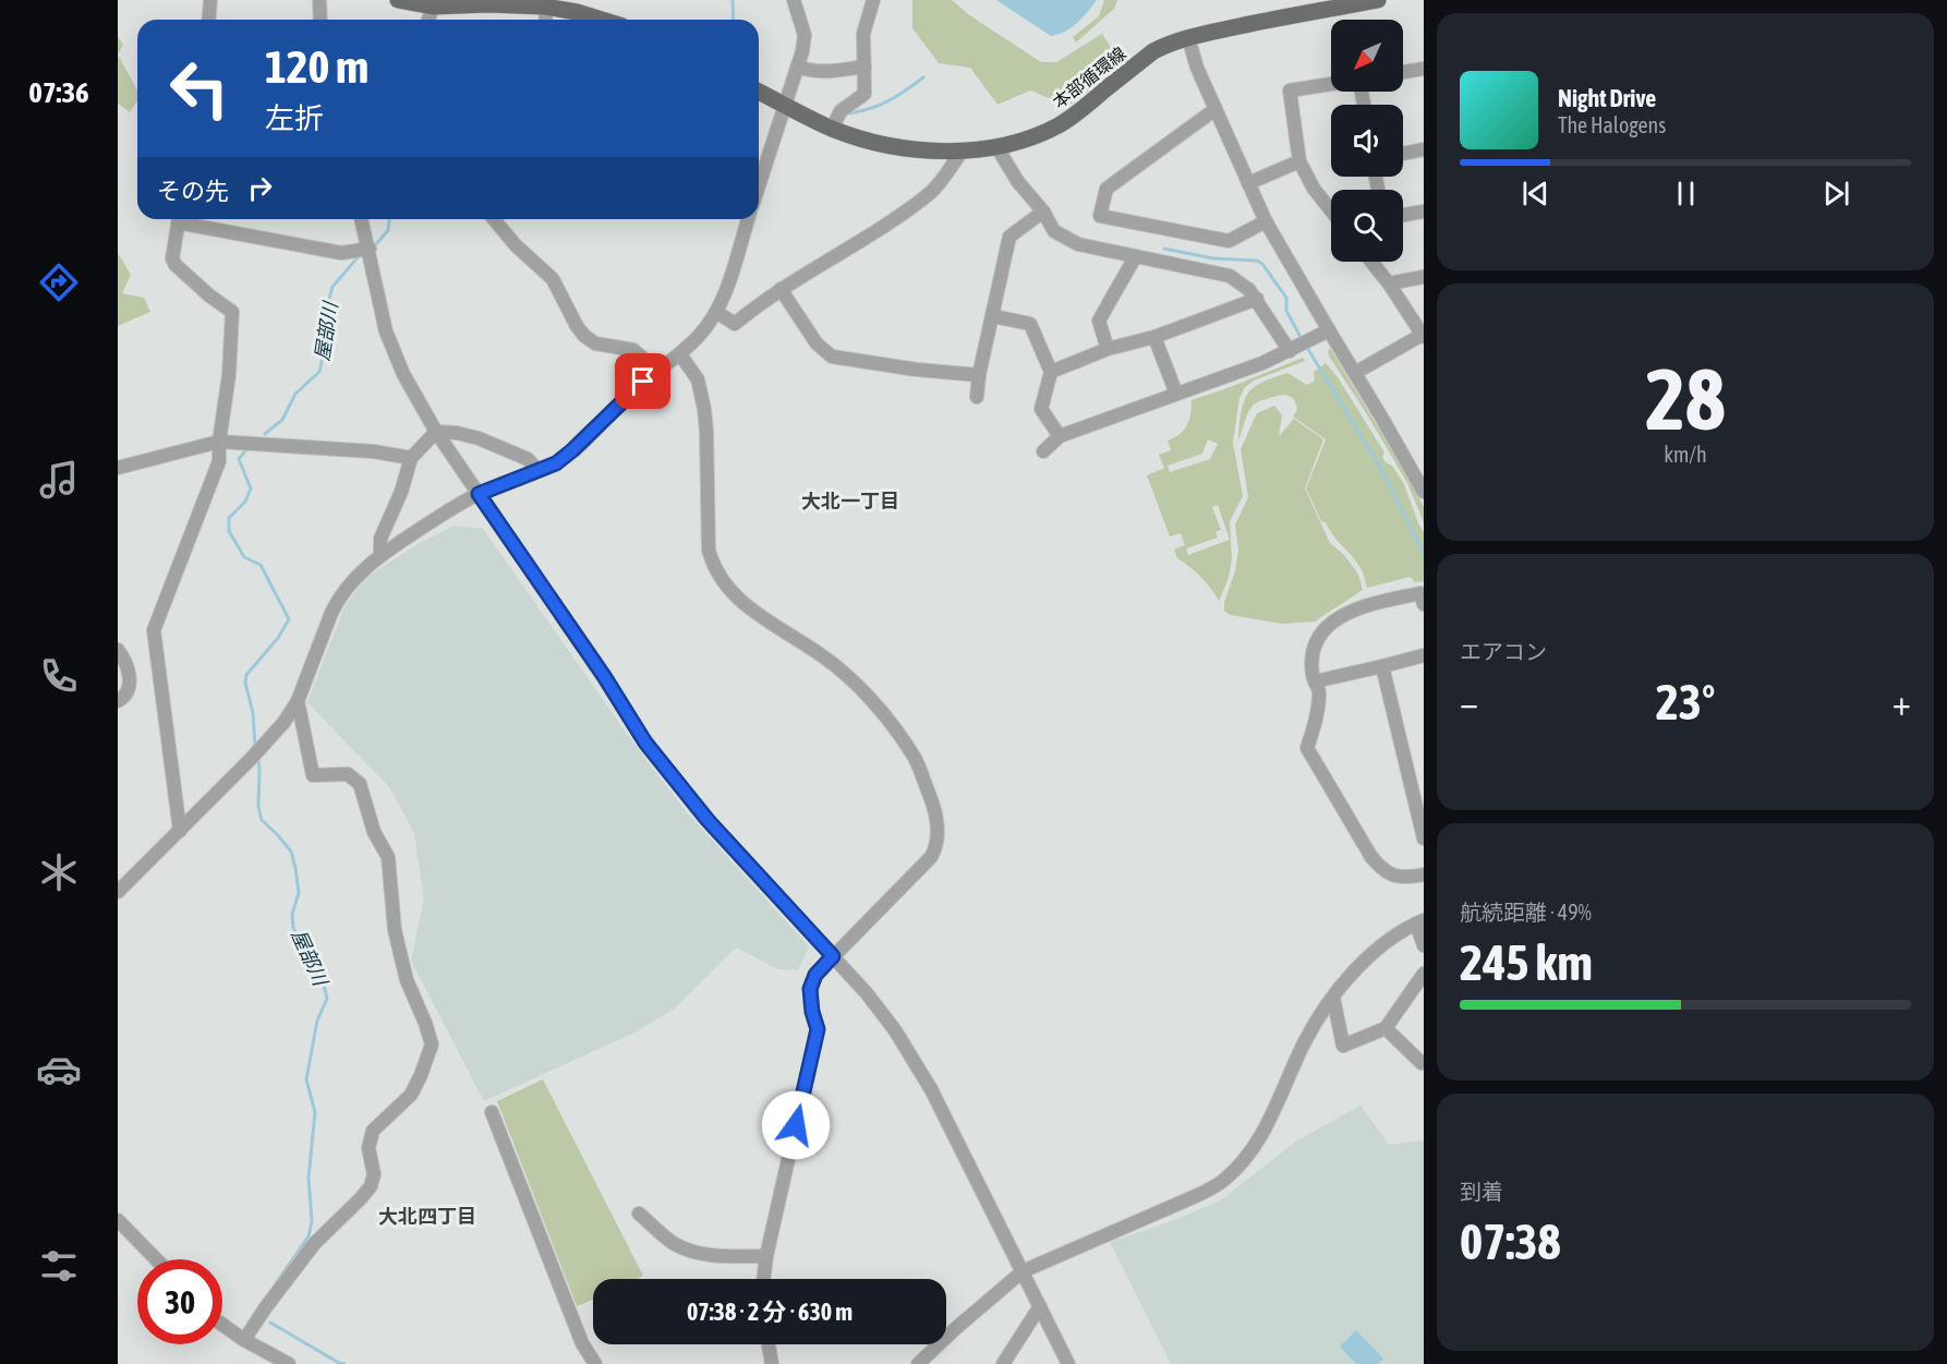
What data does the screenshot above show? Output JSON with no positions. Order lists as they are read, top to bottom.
{
  "streets": {
    "main road": ["本部循環線"]
  },
  "districts": ["大北一丁目", "大北四丁目"],
  "water": ["屋部川"],
  "north": "bottom left",
  "page": {
    "tabs": "07:36",
    "turn": ["120 m", "左折"],
    "song": ["Night Drive", "The Halogens"],
    "then": "その先",
    "tile": [
      ["28", "km/h"],
      "エアコン",
      ["航続距離 · 49%", "245 km"],
      ["到着", "07:38"]
    ],
    "heat": ["−", "23°", "+"],
    "limit": "30",
    "trip": "07:38 · 2 分 · 630 m"
  }
}
